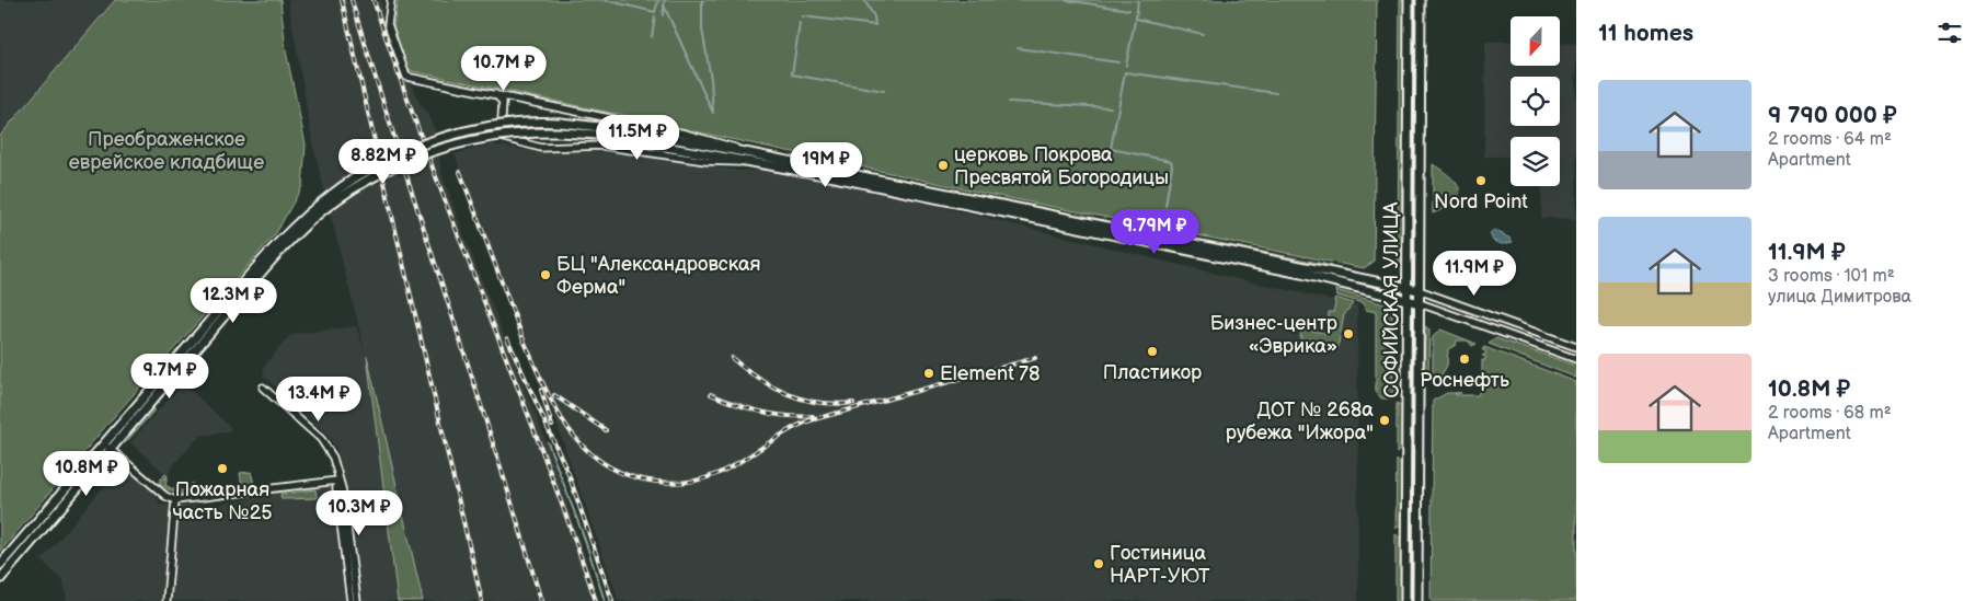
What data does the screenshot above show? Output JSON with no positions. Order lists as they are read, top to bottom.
{
  "streets": {
    "main road": ["СОФИЙСКАЯ УЛИЦА"]
  },
  "parks": ["Преображенское еврейское кладбище"],
  "places": [
    "церковь Покрова Пресвятой Богородицы",
    "Nord Point",
    "БЦ \"Александровская Ферма\"",
    "Бизнес-центр «Эврика»",
    "Пластикор",
    "Роснефть",
    "Element 78",
    "ДОТ № 268а рубежа \"Ижора\"",
    "Пожарная часть №25",
    "Гостиница НАРТ-УЮТ"
  ],
  "north": "bottom",
  "page": {
    "heading": "11 homes",
    "price": [
      "10.7M ₽",
      "11.5M ₽",
      "8.82M ₽",
      "19M ₽",
      "9.79M ₽",
      "11.9M ₽",
      "12.3M ₽",
      "9.7M ₽",
      "13.4M ₽",
      "10.8M ₽",
      "10.3M ₽"
    ],
    "list": [
      {
        "name": "9 790 000 ₽",
        "note": "2 rooms · 64 m² · Apartment"
      },
      {
        "name": "11.9M ₽",
        "note": "3 rooms · 101 m² · улица Димитрова"
      },
      {
        "name": "10.8M ₽",
        "note": "2 rooms · 68 m² · Apartment"
      }
    ]
  }
}
